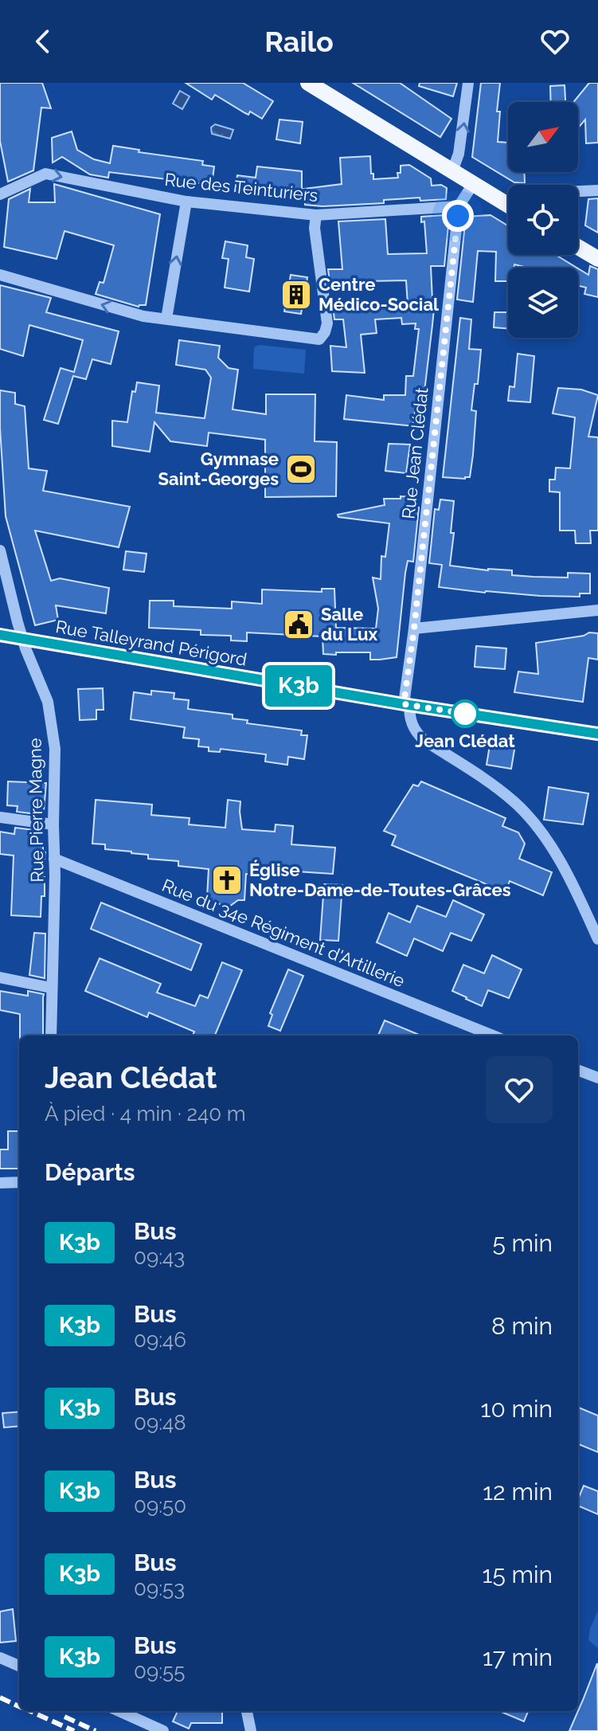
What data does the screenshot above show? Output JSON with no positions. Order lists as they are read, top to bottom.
{
  "streets": {
    "street": [
      "Rue des Teinturiers",
      "Rue Jean Clédat",
      "Rue Talleyrand Périgord",
      "Rue Pierre Magne",
      "Rue du 34e Régiment d'Artillerie"
    ]
  },
  "crossings": [
    ["Rue des Teinturiers", "Rue Jean Clédat"],
    ["Rue Jean Clédat", "Rue Talleyrand Périgord"],
    ["Rue Talleyrand Périgord", "Rue Pierre Magne"],
    ["Rue Pierre Magne", "Rue du 34e Régiment d'Artillerie"]
  ],
  "one_way": ["Rue des Teinturiers"],
  "places": {
    "building": ["Centre Médico-Social"],
    "sports": ["Gymnase Saint-Georges"],
    "public building": ["Salle du Lux"],
    "other": ["Jean Clédat"],
    "church": ["Église Notre-Dame-de-Toutes-Grâces"]
  },
  "lines": ["bus line K3b"],
  "north": "top right",
  "page": {
    "header": "Railo",
    "on_map": "K3b",
    "heading": [
      ["Jean Clédat", "À pied · 4 min · 240 m"],
      "Départs"
    ],
    "list": [
      {
        "mark": "K3b",
        "name": "Bus",
        "note": "09:43",
        "value": "5 min"
      },
      {
        "mark": "K3b",
        "name": "Bus",
        "note": "09:46",
        "value": "8 min"
      },
      {
        "mark": "K3b",
        "name": "Bus",
        "note": "09:48",
        "value": "10 min"
      },
      {
        "mark": "K3b",
        "name": "Bus",
        "note": "09:50",
        "value": "12 min"
      },
      {
        "mark": "K3b",
        "name": "Bus",
        "note": "09:53",
        "value": "15 min"
      },
      {
        "mark": "K3b",
        "name": "Bus",
        "note": "09:55",
        "value": "17 min"
      }
    ]
  }
}
